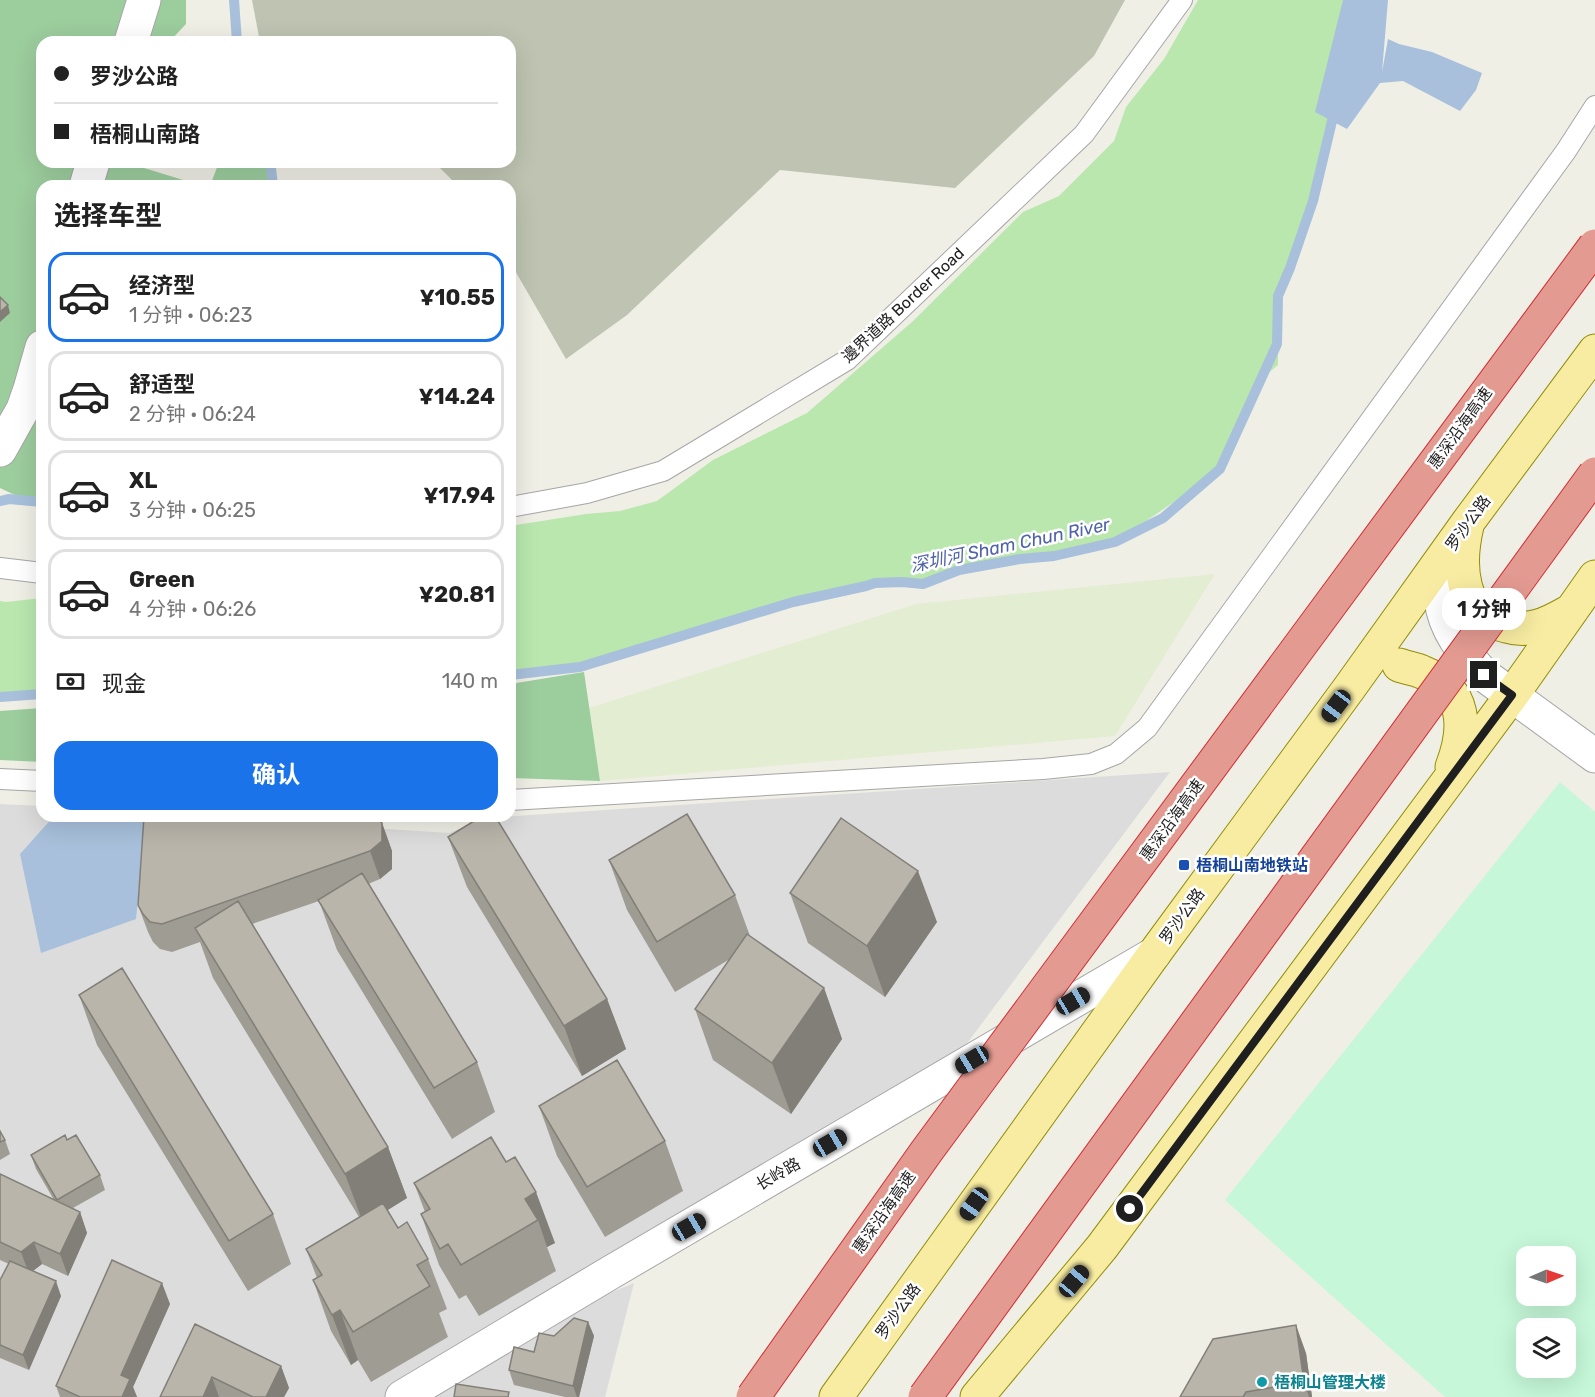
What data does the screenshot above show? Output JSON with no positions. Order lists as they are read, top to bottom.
{
  "streets": {
    "highway": ["惠深沿海高速"],
    "main road": ["罗沙公路"],
    "street": ["长岭路"],
    "lane": ["邊界道路 Border Road"]
  },
  "crossings": [
    ["罗沙公路", "长岭路"]
  ],
  "water": ["深圳河 Sham Chun River"],
  "places": {
    "transit": ["梧桐山南地铁站"],
    "other": ["梧桐山管理大楼"]
  },
  "north": "right",
  "page": {
    "banner": ["罗沙公路", "梧桐山南路"],
    "heading": "选择车型",
    "list": [
      {
        "name": "经济型",
        "note": "1 分钟 · 06:23",
        "value": "¥10.55"
      },
      {
        "name": "舒适型",
        "note": "2 分钟 · 06:24",
        "value": "¥14.24"
      },
      {
        "name": "XL",
        "note": "3 分钟 · 06:25",
        "value": "¥17.94"
      },
      {
        "name": "Green",
        "note": "4 分钟 · 06:26",
        "value": "¥20.81"
      }
    ],
    "bubble": "1 分钟",
    "pay": ["现金", "140 m"],
    "buttons": "确认"
  }
}
